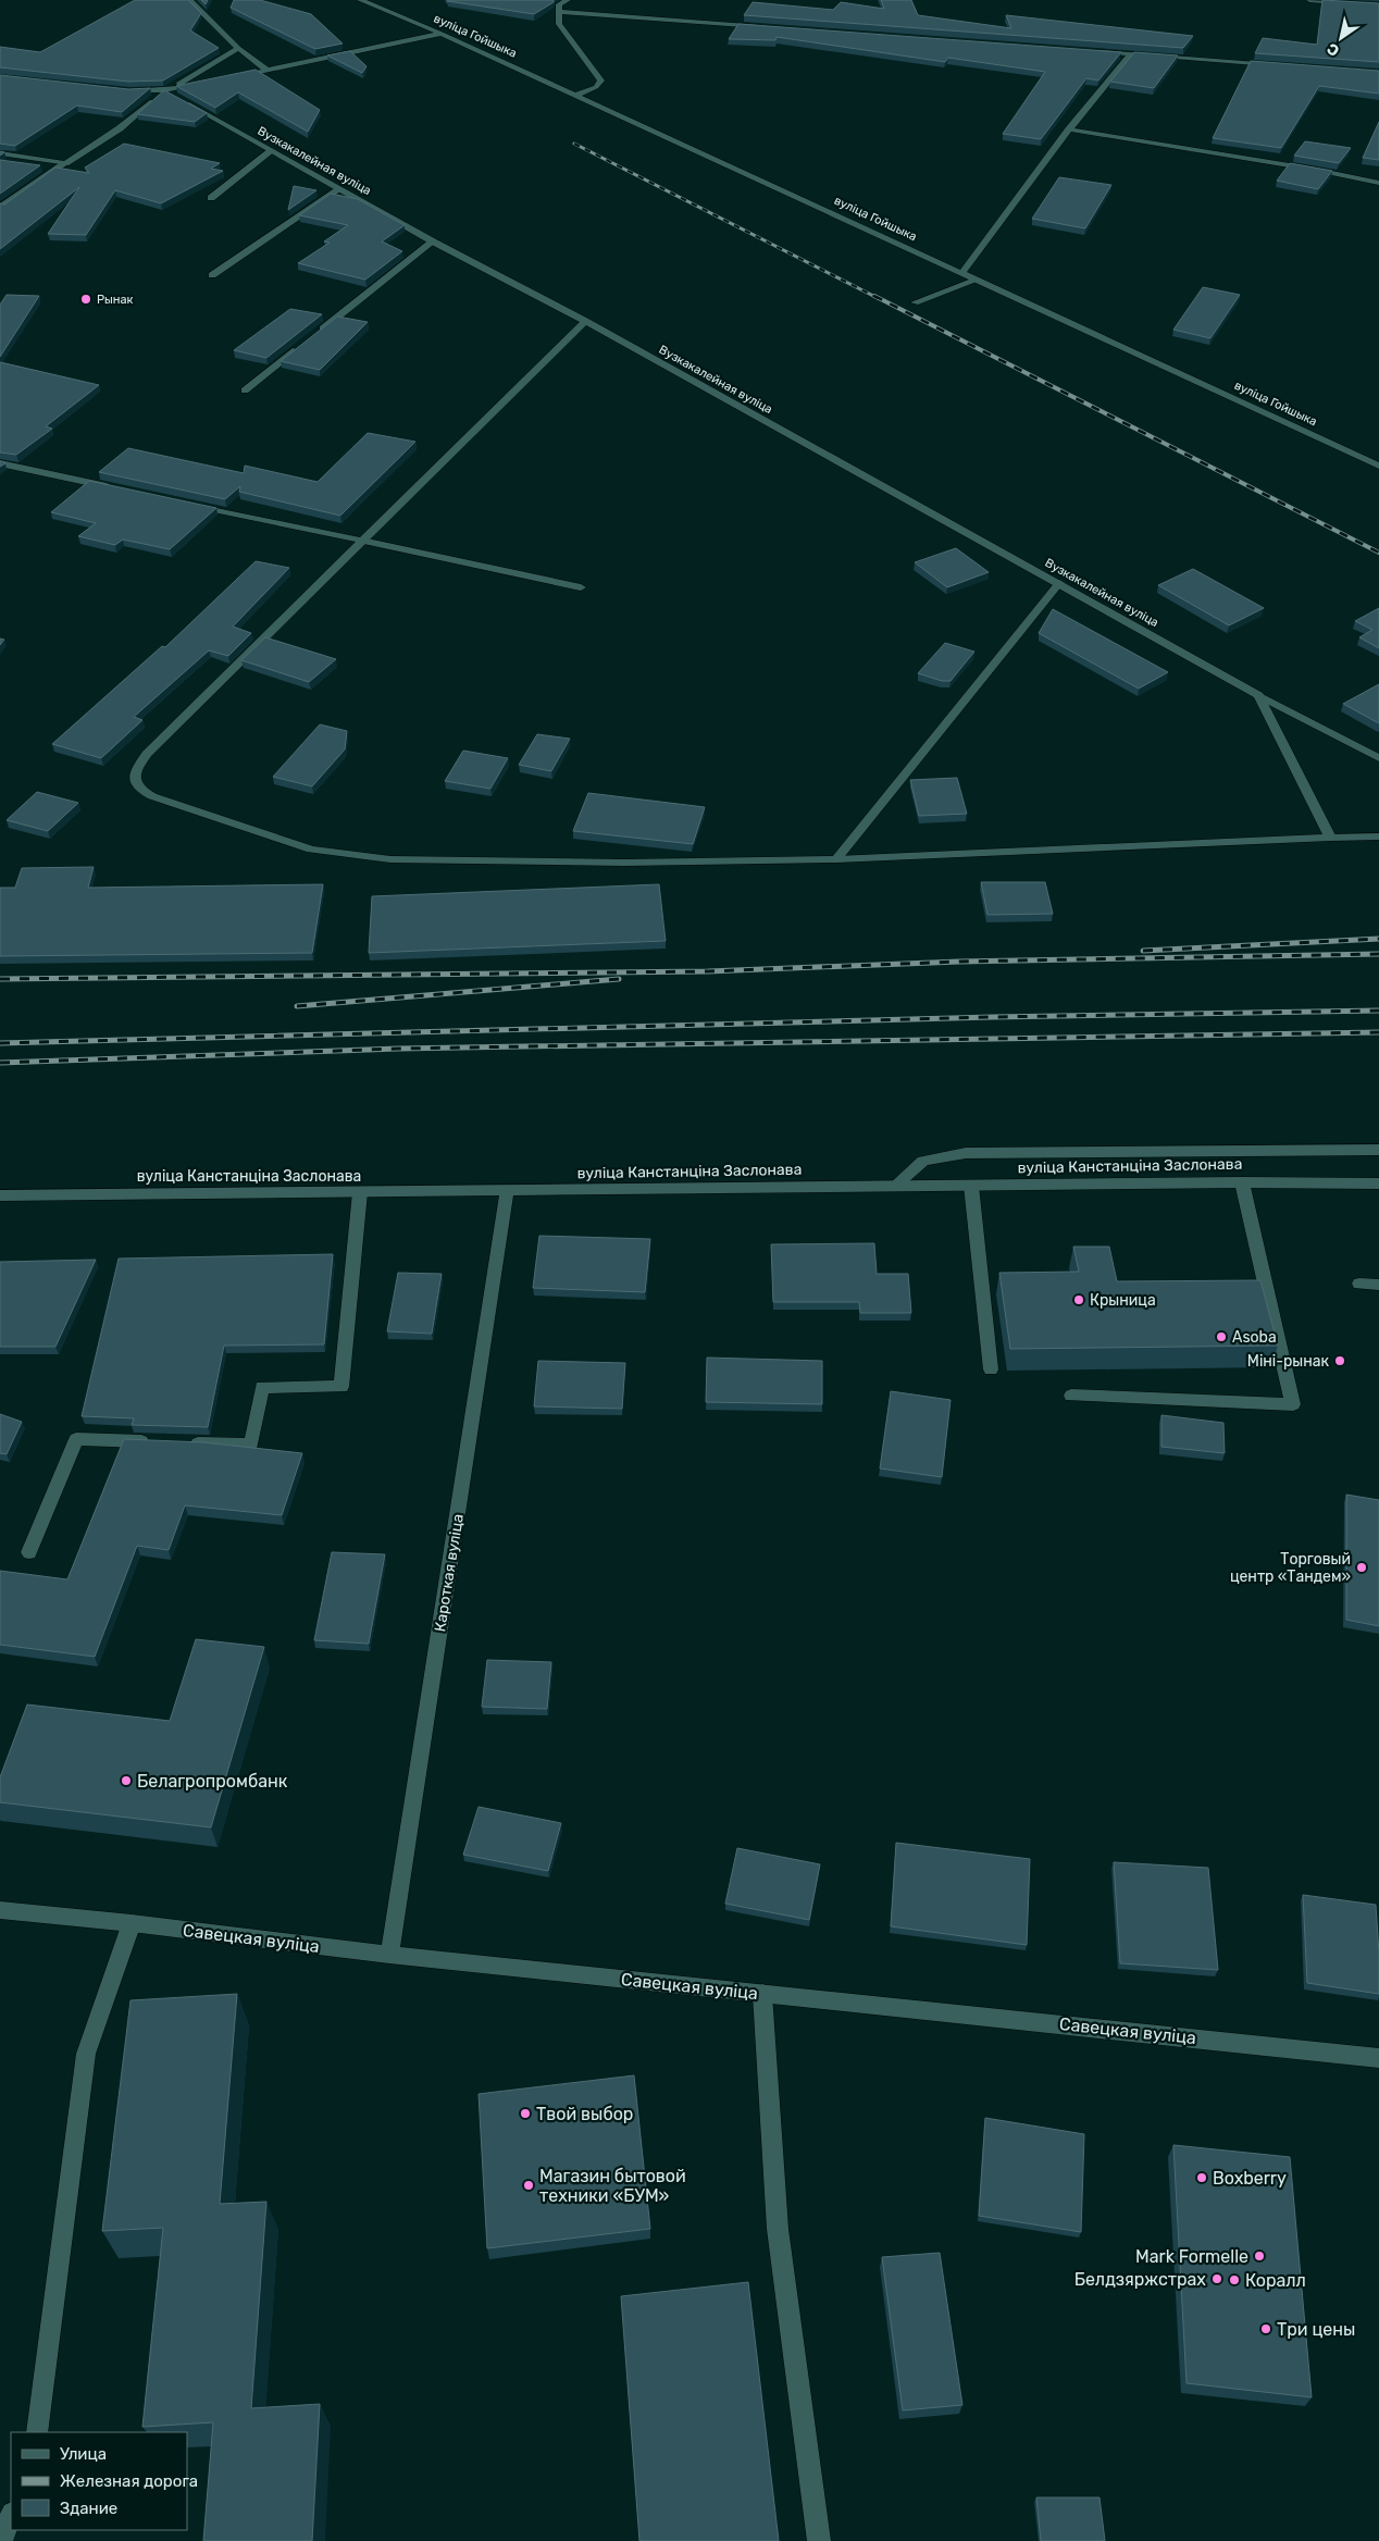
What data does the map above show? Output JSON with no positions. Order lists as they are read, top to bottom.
{
  "streets": {
    "street": [
      "вуліца Гойшыка",
      "Вузкакалейная вуліца",
      "вуліца Канстанціна Заслонава",
      "Кароткая вуліца",
      "Савецкая вуліца"
    ]
  },
  "crossings": [
    ["вуліца Канстанціна Заслонава", "Кароткая вуліца"],
    ["Кароткая вуліца", "Савецкая вуліца"]
  ],
  "places": [
    "Рынак",
    "Крыница",
    "Asoba",
    "Міні-рынак",
    "Торговый центр «Тандем»",
    "Белагропромбанк",
    "Твой выбор",
    "Boxberry",
    "Магазин бытовой техники «БУМ»",
    "Mark Formelle",
    "Белдзяржстрах",
    "Коралл",
    "Три цены"
  ],
  "legend": ["Улица", "Железная дорога", "Здание"],
  "north": "bottom left"
}
